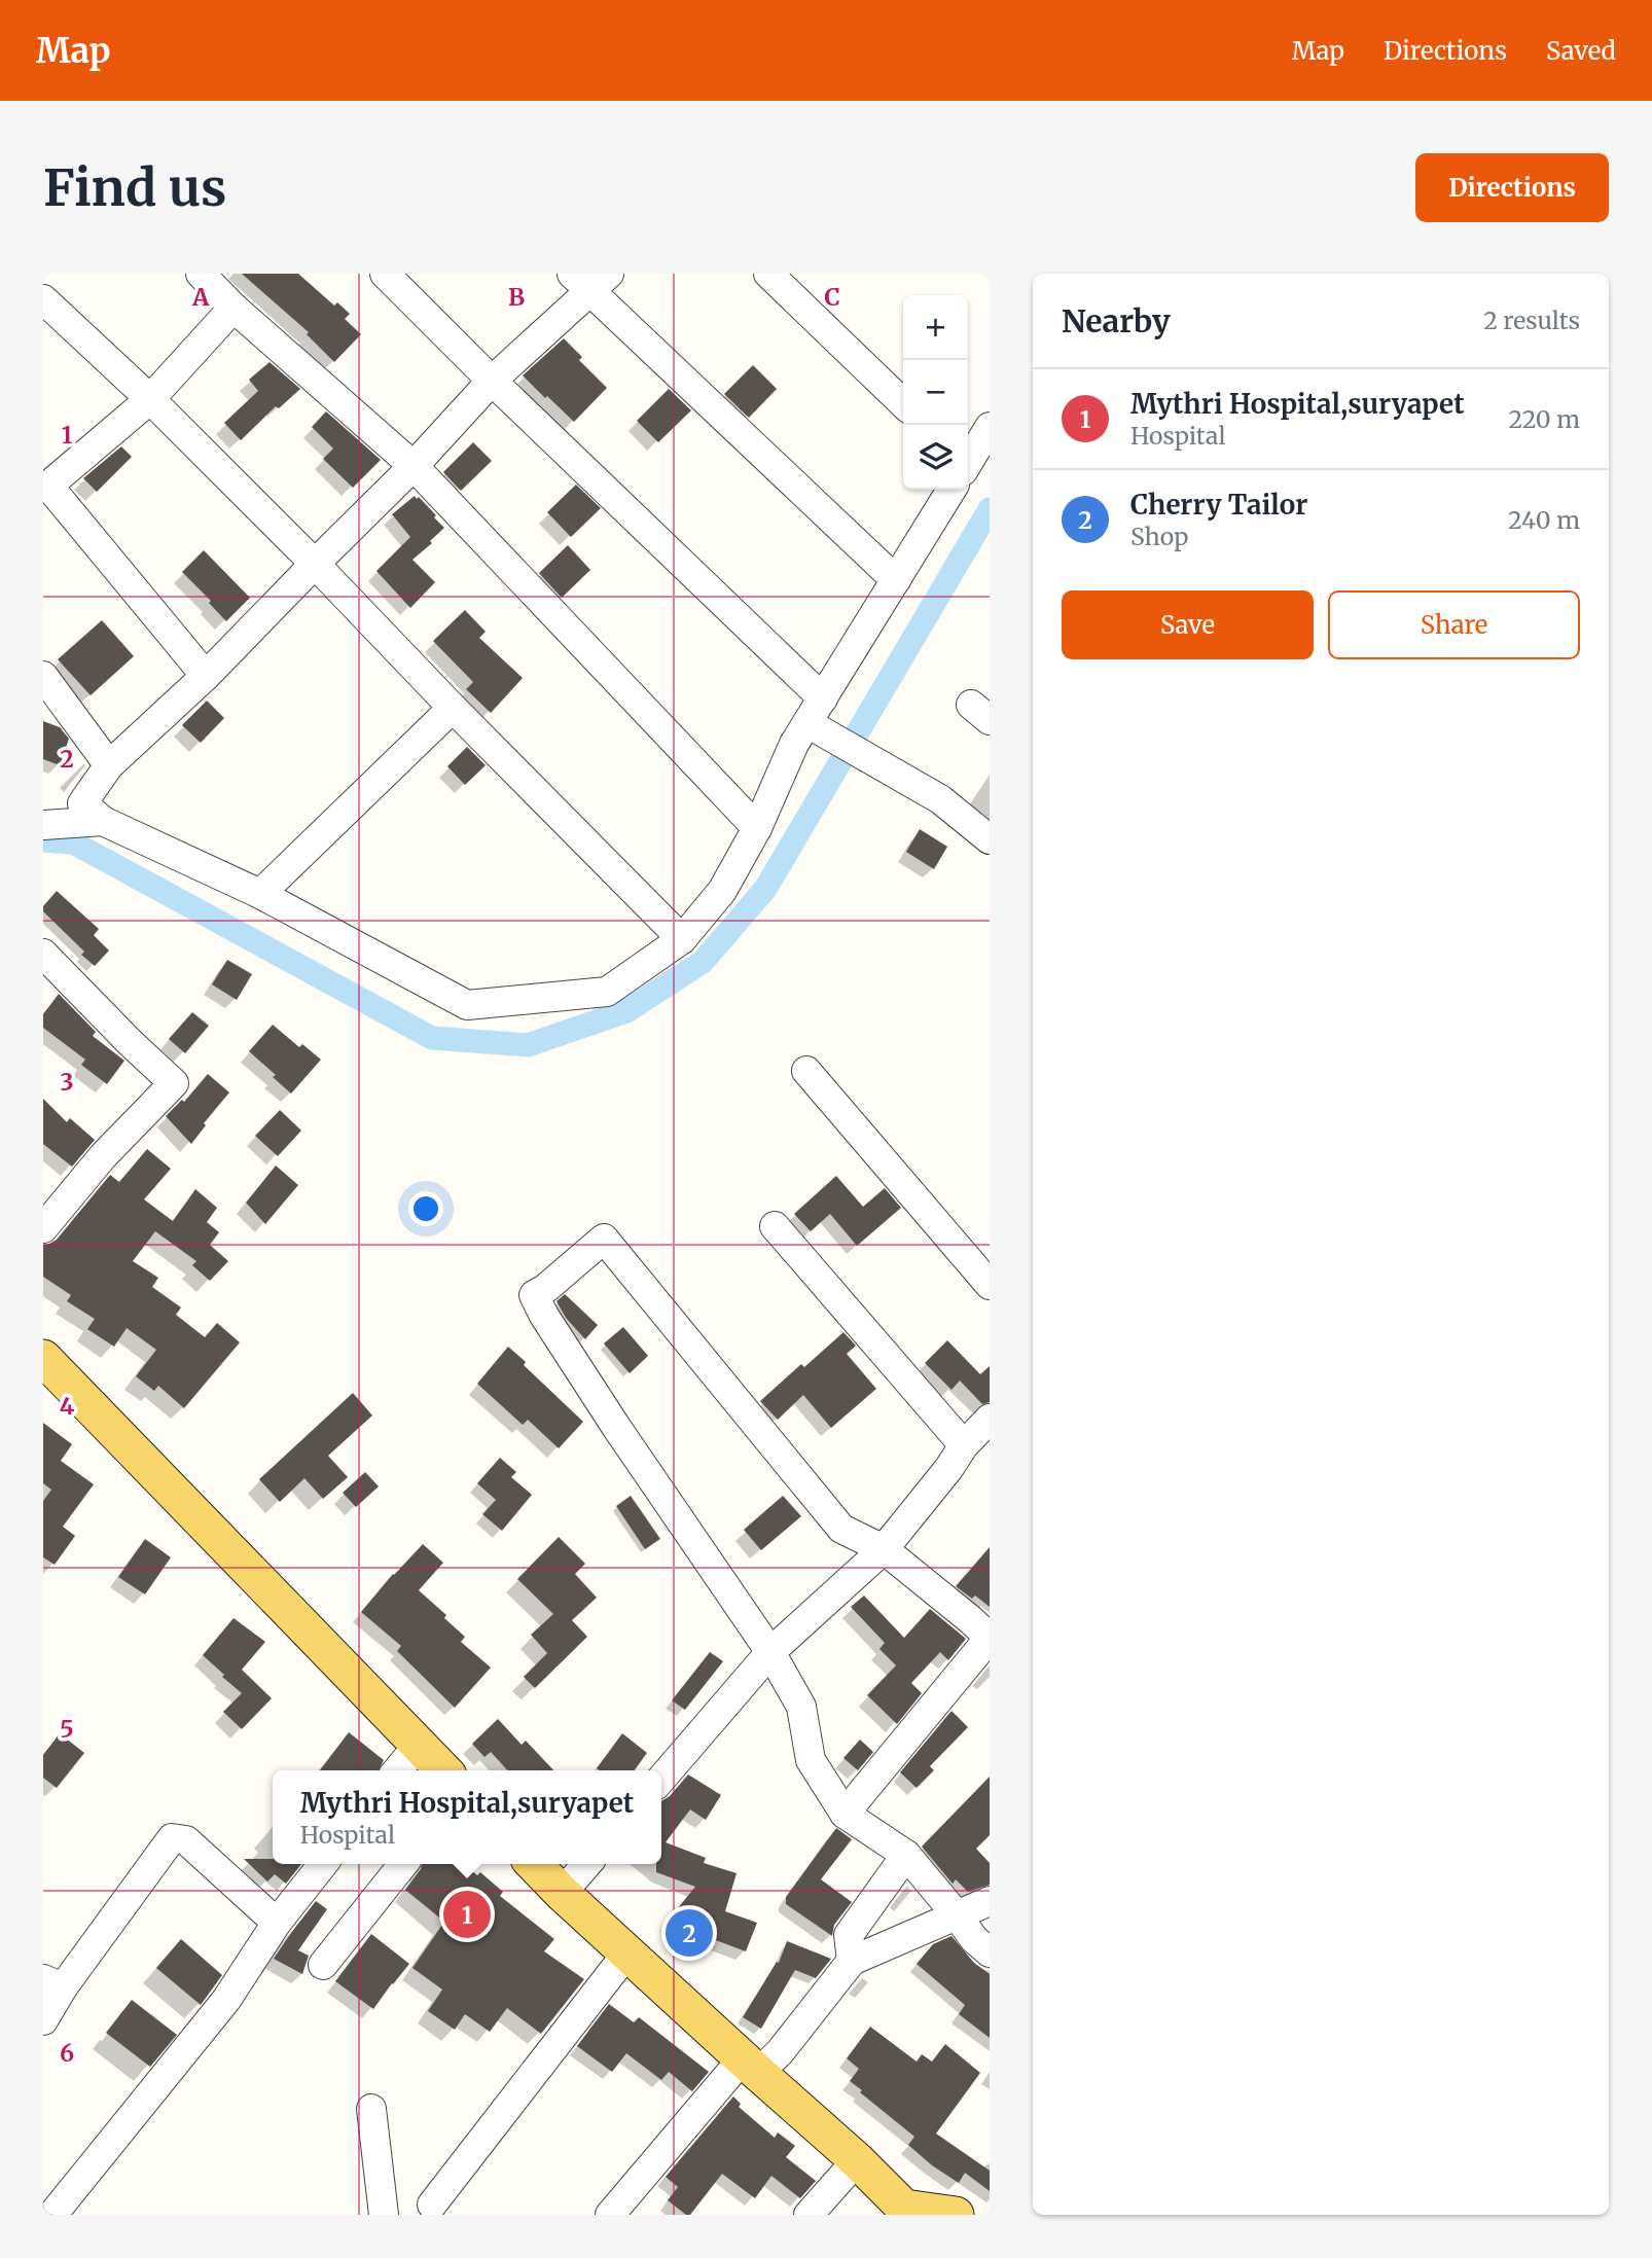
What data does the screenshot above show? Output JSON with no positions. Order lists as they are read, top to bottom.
{
  "page": {
    "header": "Map",
    "nav": ["Map", "Directions", "Saved"],
    "buttons": [
      "Directions",
      ["Save", "Share"]
    ],
    "title": "Find us",
    "heading": ["Nearby", "2 results"],
    "map_buttons": ["+", "−"],
    "list": [
      {
        "mark": "1",
        "name": "Mythri Hospital,suryapet",
        "note": "Hospital",
        "value": "220 m"
      },
      {
        "mark": "2",
        "name": "Cherry Tailor",
        "note": "Shop",
        "value": "240 m"
      }
    ],
    "popup": ["Mythri Hospital,suryapet", "Hospital"],
    "pins": ["1", "2"]
  },
  "grid": {
    "columns": ["A", "B", "C"],
    "rows": [
      "1",
      "2",
      "3",
      "4",
      "5",
      "6"
    ]
  }
}
